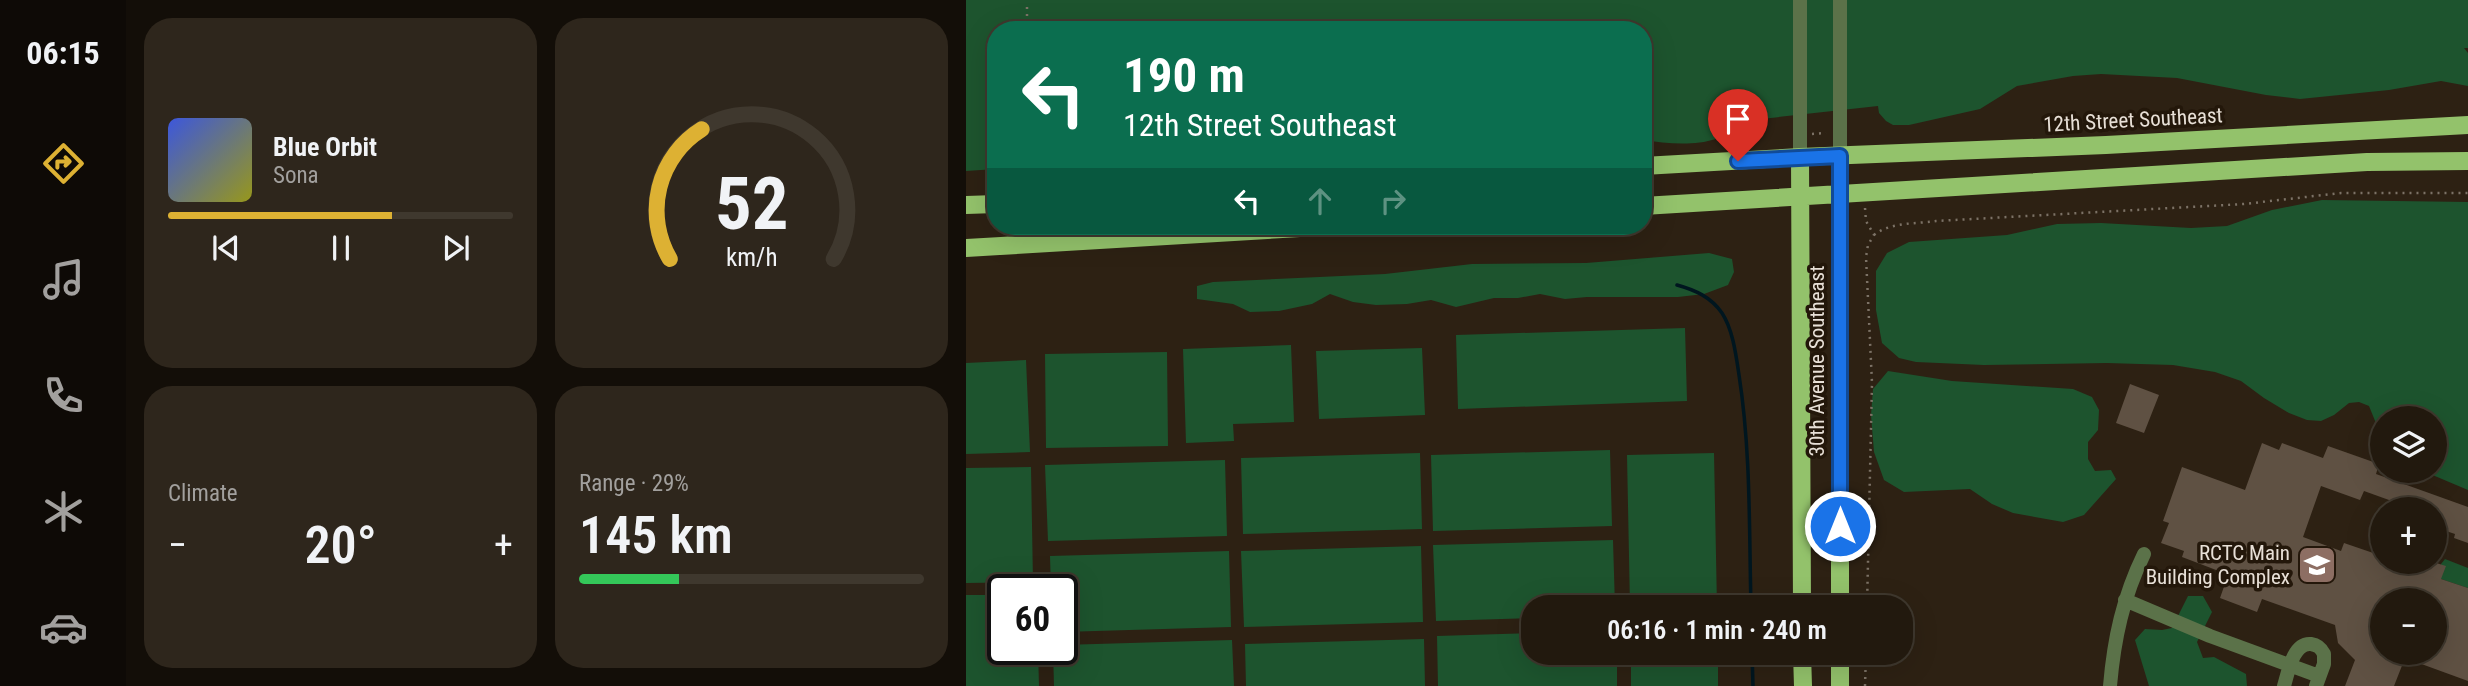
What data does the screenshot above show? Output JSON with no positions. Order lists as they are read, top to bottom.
{
  "streets": {
    "main road": ["12th Street Southeast", "30th Avenue Southeast"]
  },
  "crossings": [
    ["12th Street Southeast", "30th Avenue Southeast"]
  ],
  "places": {
    "school or university": ["RCTC Main Building Complex"]
  },
  "page": {
    "tabs": "06:15",
    "turn": ["190 m", "12th Street Southeast"],
    "song": ["Blue Orbit", "Sona"],
    "tile": [
      "Climate",
      ["Range · 29%", "145 km"]
    ],
    "map_buttons": ["+", "−"],
    "heat": ["−", "20°", "+"],
    "limit": "60",
    "trip": "06:16 · 1 min · 240 m",
    "gauge": ["52", "km/h"]
  }
}
